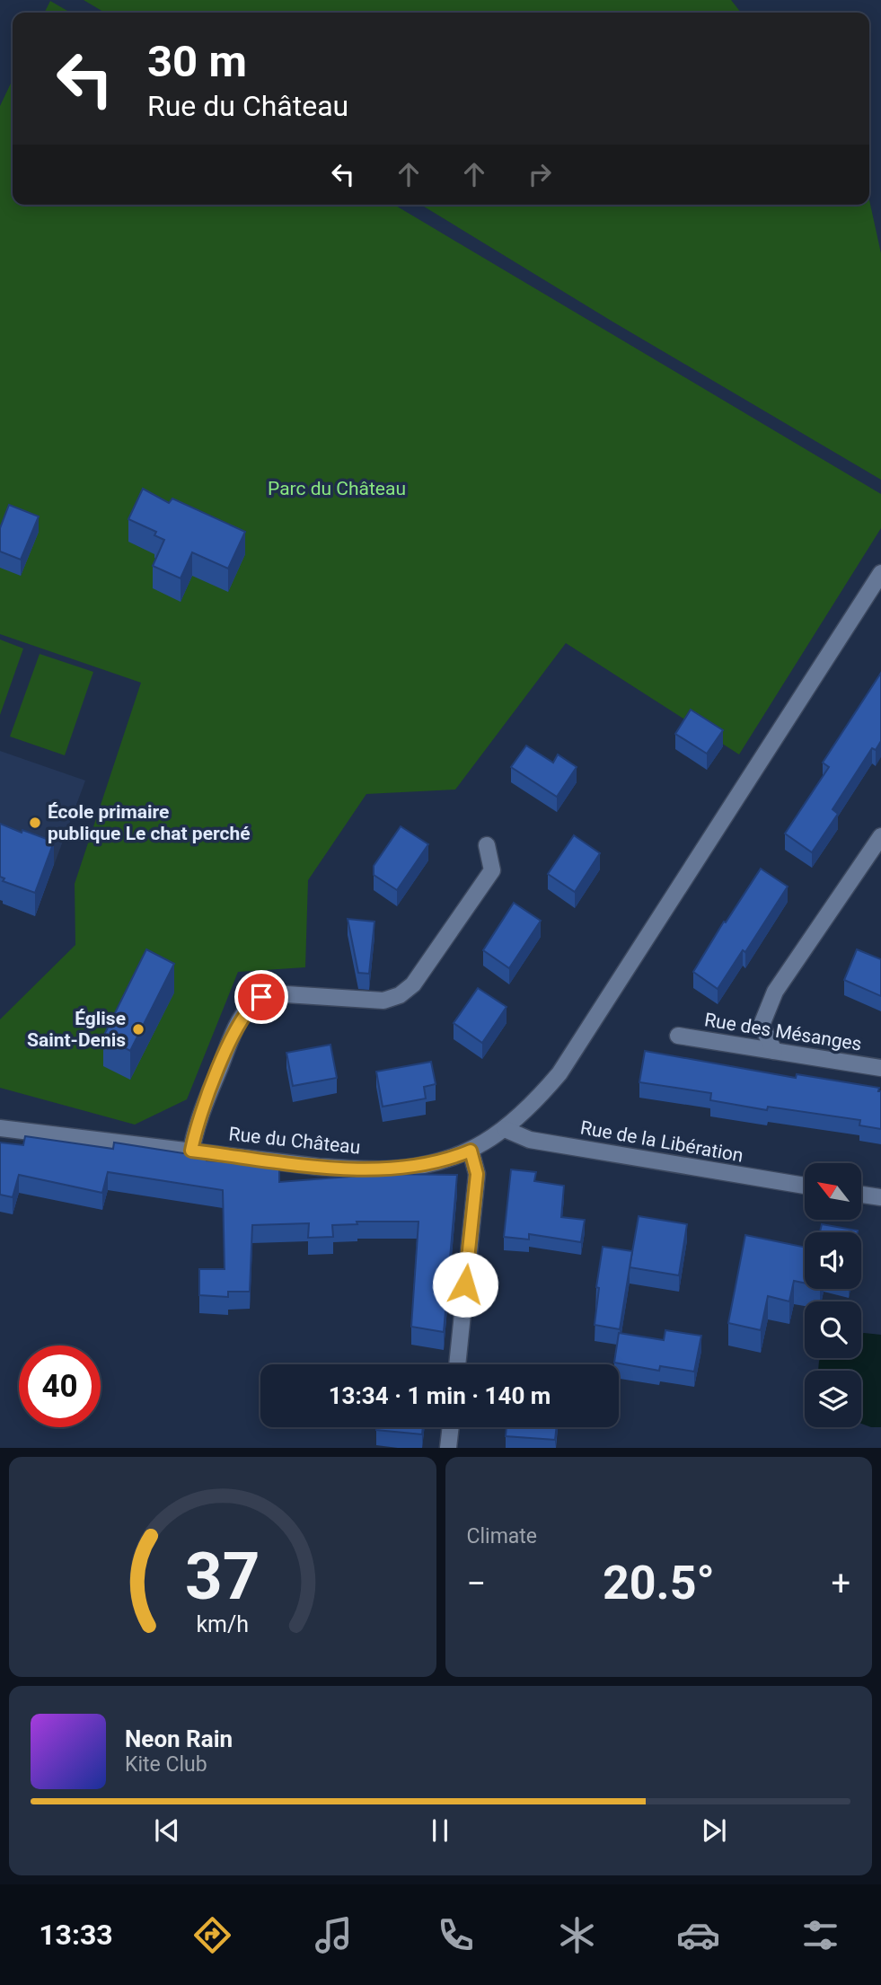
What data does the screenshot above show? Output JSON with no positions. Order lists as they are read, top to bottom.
{
  "streets": {
    "street": ["Rue des Mésanges", "Rue du Château", "Rue de la Libération"]
  },
  "crossings": [
    ["Rue du Château", "Rue de la Libération"]
  ],
  "parks": ["Parc du Château"],
  "places": ["École primaire publique Le chat perché", "Église Saint-Denis"],
  "north": "top left",
  "page": {
    "turn": ["30 m", "Rue du Château"],
    "limit": "40",
    "trip": "13:34 · 1 min · 140 m",
    "tile": "Climate",
    "heat": ["−", "20.5°", "+"],
    "song": ["Neon Rain", "Kite Club"],
    "tabs": "13:33",
    "gauge": ["37", "km/h"]
  }
}
